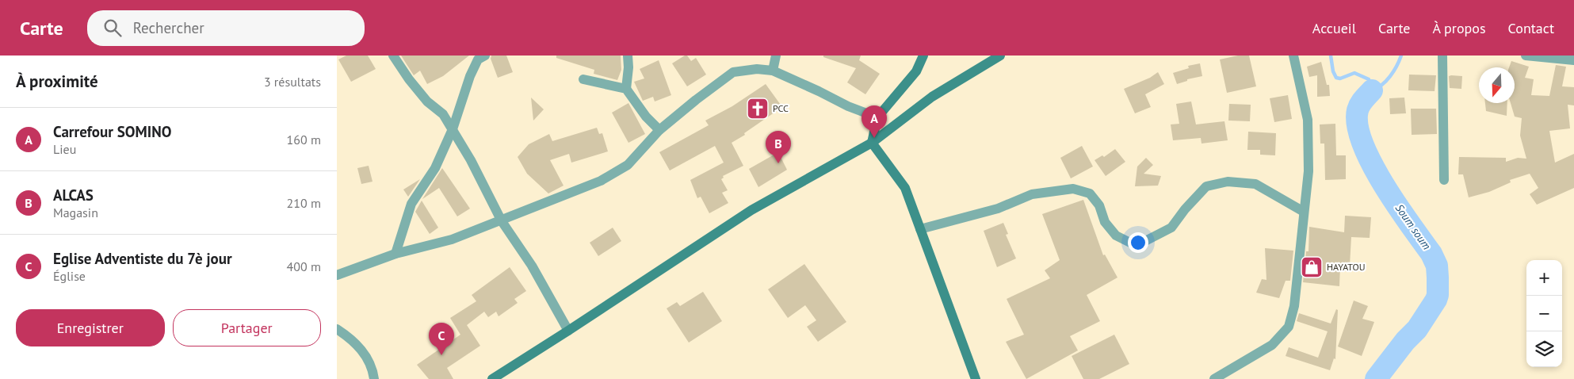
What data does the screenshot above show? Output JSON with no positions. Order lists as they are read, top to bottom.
{
  "water": ["Soum soum"],
  "places": {
    "church": ["PCC"],
    "shop": ["HAYATOU"]
  },
  "north": "bottom",
  "page": {
    "header": "Carte",
    "search": "Rechercher",
    "nav": [
      "Accueil",
      "Carte",
      "À propos",
      "Contact"
    ],
    "heading": ["À proximité", "3 résultats"],
    "pins": ["A", "B", "C"],
    "list": [
      {
        "mark": "A",
        "name": "Carrefour SOMINO",
        "note": "Lieu",
        "value": "160 m"
      },
      {
        "mark": "B",
        "name": "ALCAS",
        "note": "Magasin",
        "value": "210 m"
      },
      {
        "mark": "C",
        "name": "Eglise Adventiste du 7è jour",
        "note": "Église",
        "value": "400 m"
      }
    ],
    "map_buttons": ["+", "−"],
    "buttons": ["Enregistrer", "Partager"]
  }
}
